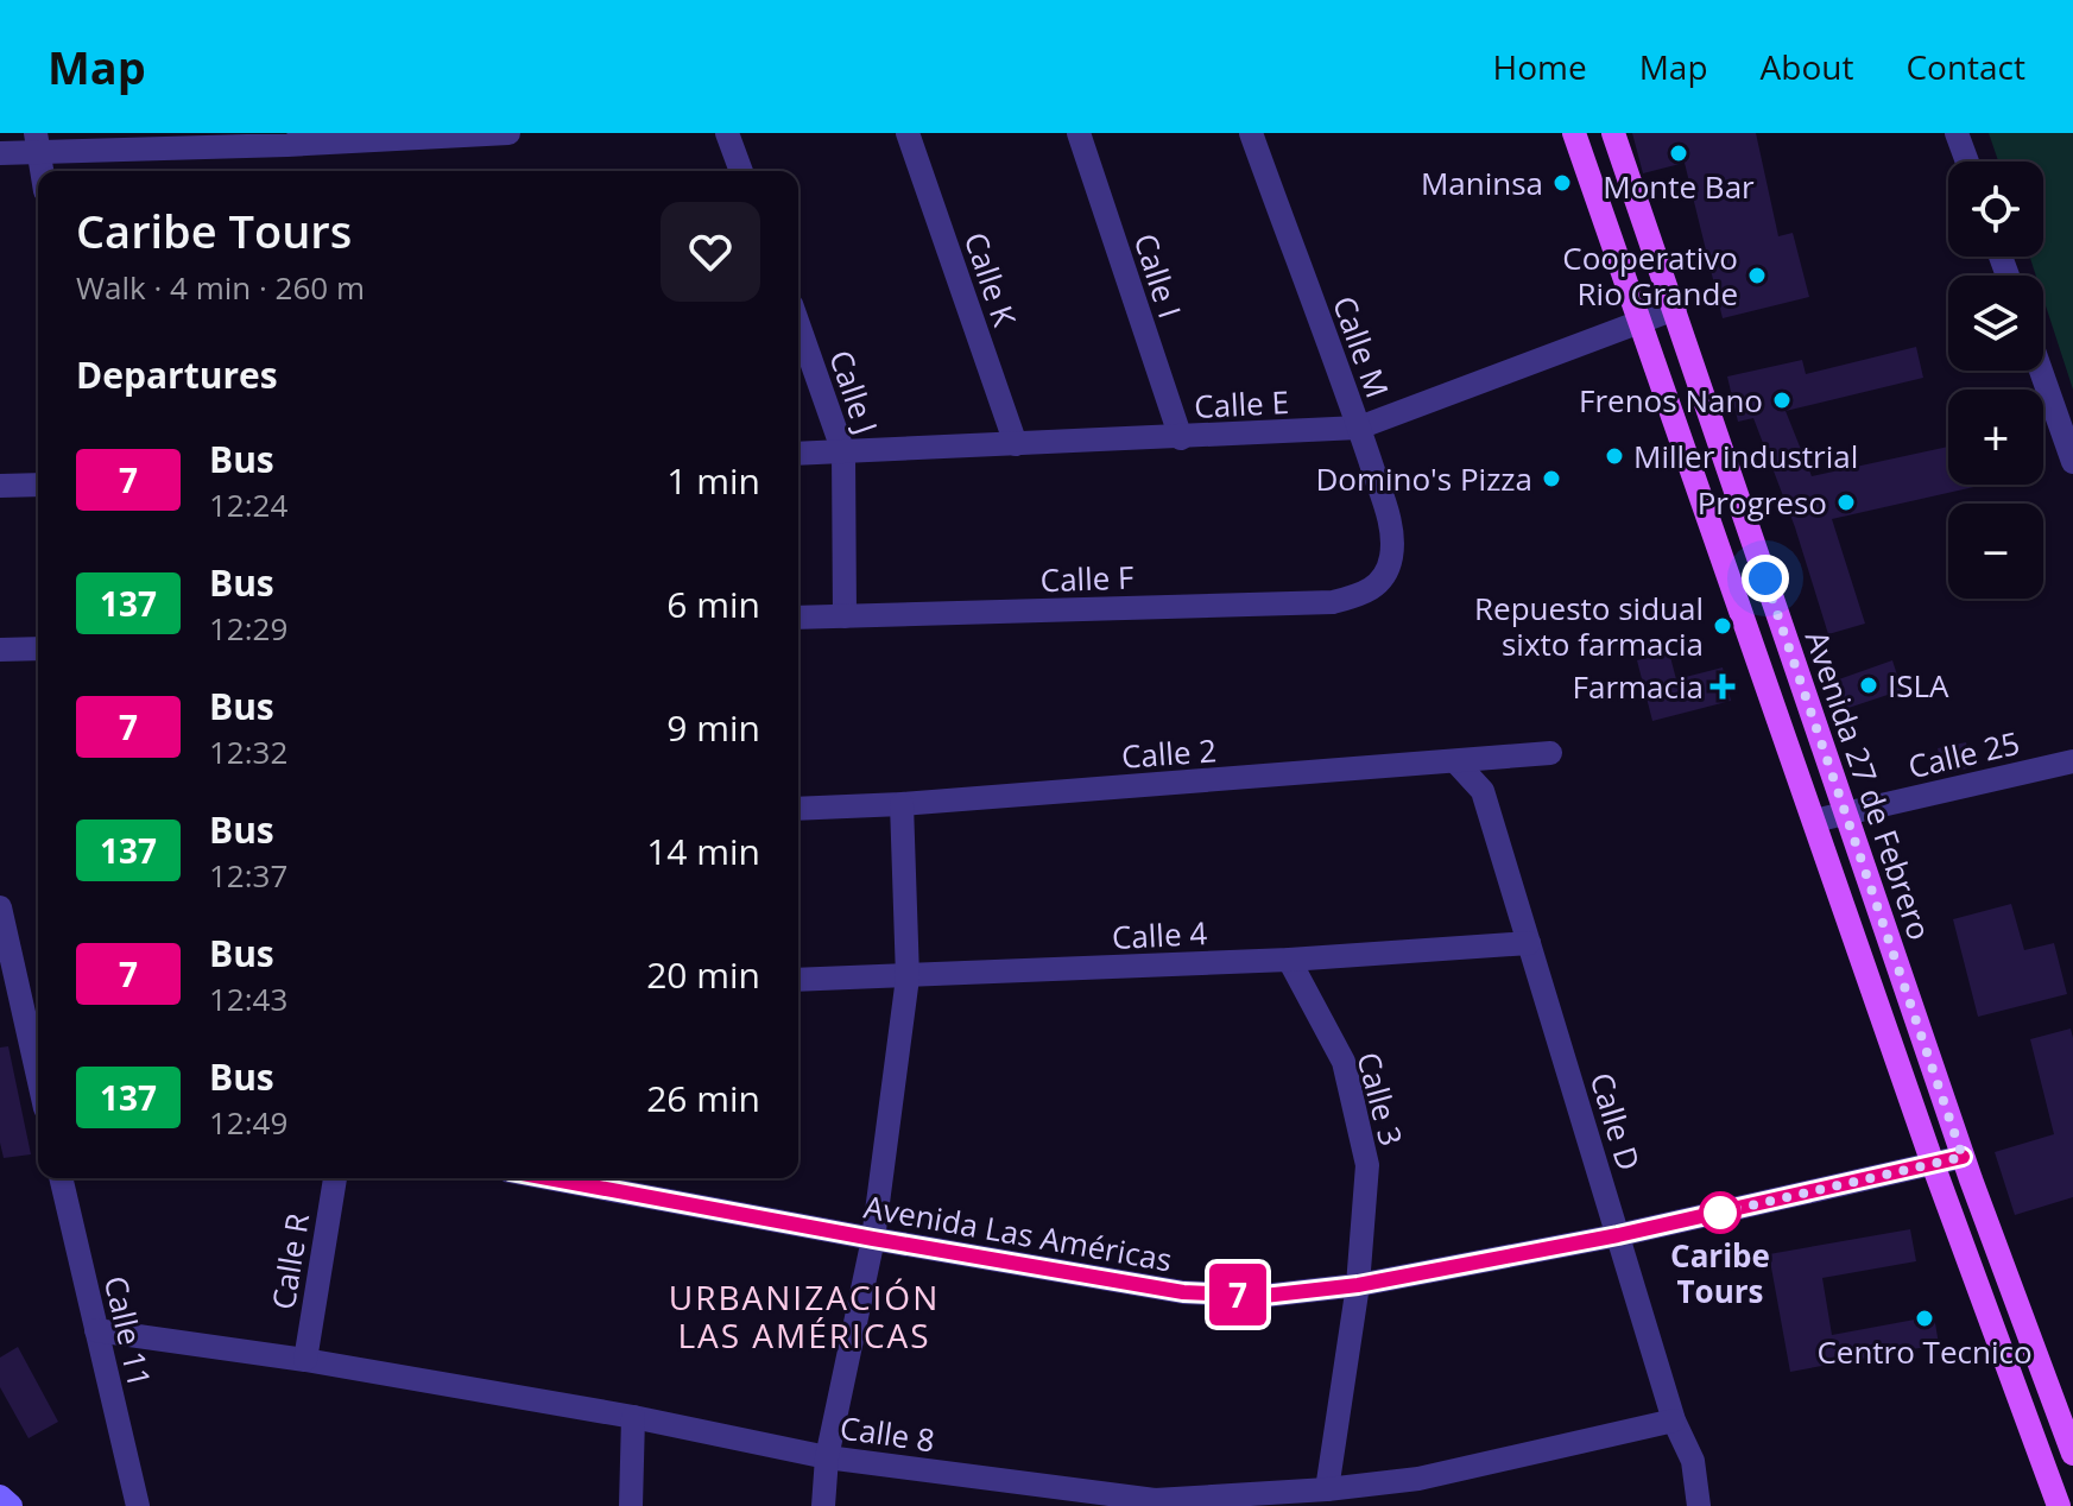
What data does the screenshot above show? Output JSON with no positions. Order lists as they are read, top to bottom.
{
  "streets": {
    "main road": ["Avenida 27 de Febrero"],
    "street": [
      "Calle I",
      "Calle K",
      "Calle M",
      "Calle J",
      "Calle E",
      "Calle F",
      "Calle 2",
      "Calle 25",
      "Calle 4",
      "Calle 3",
      "Calle D",
      "Avenida Las Américas",
      "Calle R",
      "Calle 11",
      "Calle 8"
    ]
  },
  "crossings": [
    ["Calle I", "Calle E"],
    ["Calle K", "Calle E"],
    ["Calle M", "Calle E"],
    ["Calle M", "Calle F"],
    ["Calle J", "Calle E"],
    ["Calle J", "Calle F"],
    ["Calle E", "Avenida 27 de Febrero"],
    ["Calle 2", "Calle D"],
    ["Calle 25", "Avenida 27 de Febrero"],
    ["Avenida 27 de Febrero", "Avenida Las Américas"],
    ["Calle 4", "Calle 3"],
    ["Calle 4", "Calle D"],
    ["Calle 3", "Avenida Las Américas"],
    ["Calle 3", "Calle 8"],
    ["Calle D", "Avenida Las Américas"],
    ["Calle D", "Calle 8"],
    ["Calle R", "Calle 8"],
    ["Calle 11", "Calle 8"]
  ],
  "districts": ["URBANIZACIÓN LAS AMÉRICAS"],
  "places": {
    "other": [
      "Monte Bar",
      "Maninsa",
      "Cooperativo Rio Grande",
      "Frenos Nano",
      "Miller industrial",
      "Domino's Pizza",
      "Progreso",
      "Repuesto sidual sixto farmacia",
      "ISLA",
      "Caribe Tours",
      "Centro Tecnico"
    ],
    "health": ["Farmacia"]
  },
  "lines": ["bus line 7"],
  "page": {
    "header": "Map",
    "nav": [
      "Home",
      "Map",
      "About",
      "Contact"
    ],
    "on_map": "7",
    "map_buttons": ["+", "−"],
    "heading": [
      ["Caribe Tours", "Walk · 4 min · 260 m"],
      "Departures"
    ],
    "list": [
      {
        "mark": "7",
        "name": "Bus",
        "note": "12:24",
        "value": "1 min"
      },
      {
        "mark": "137",
        "name": "Bus",
        "note": "12:29",
        "value": "6 min"
      },
      {
        "mark": "7",
        "name": "Bus",
        "note": "12:32",
        "value": "9 min"
      },
      {
        "mark": "137",
        "name": "Bus",
        "note": "12:37",
        "value": "14 min"
      },
      {
        "mark": "7",
        "name": "Bus",
        "note": "12:43",
        "value": "20 min"
      },
      {
        "mark": "137",
        "name": "Bus",
        "note": "12:49",
        "value": "26 min"
      }
    ]
  }
}
